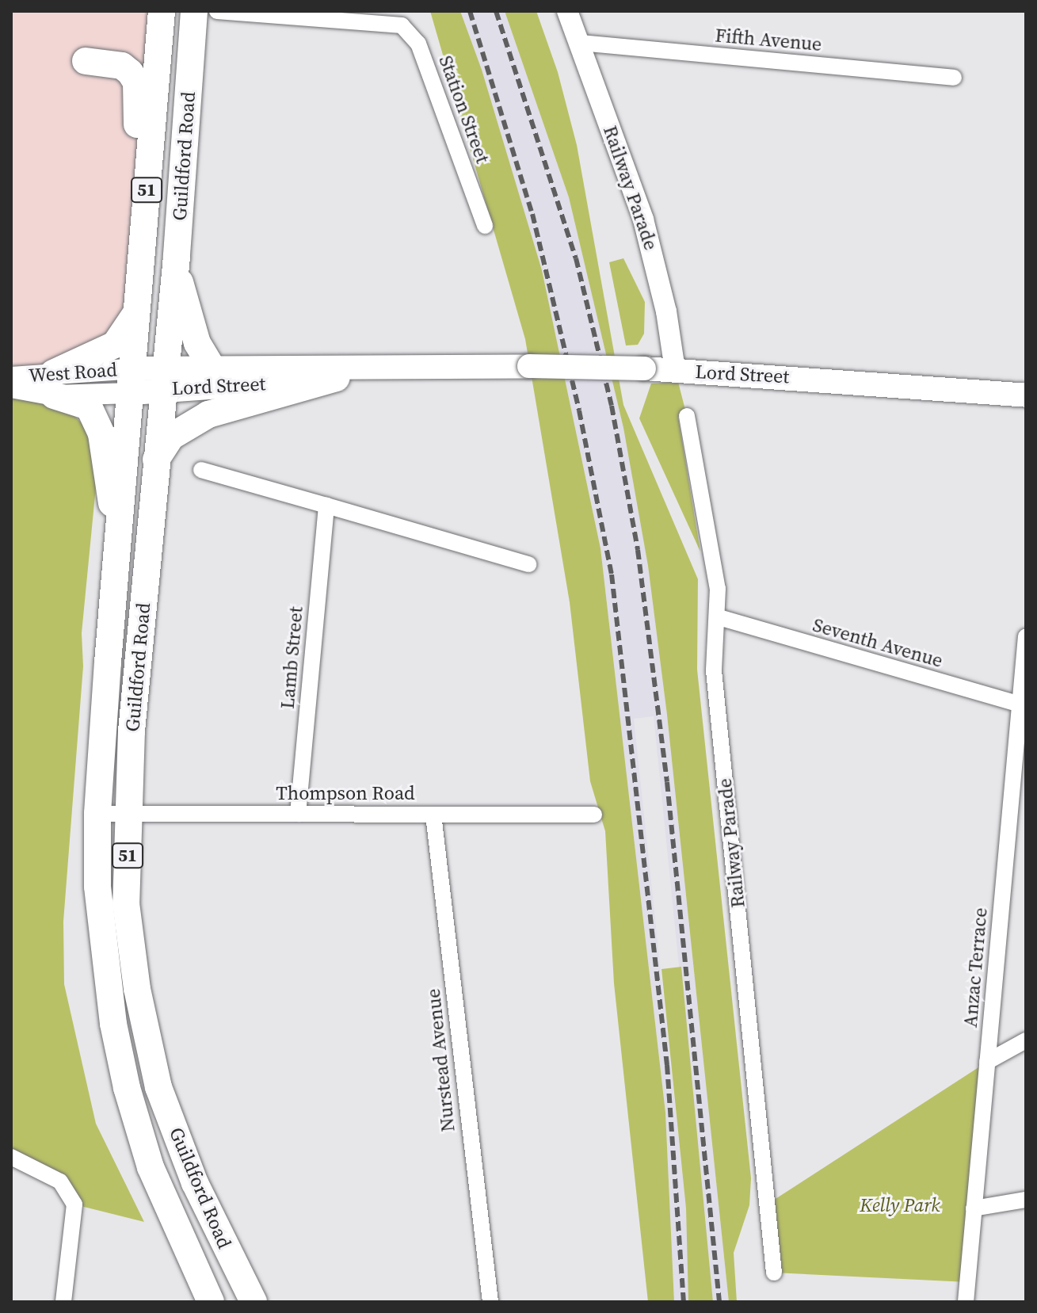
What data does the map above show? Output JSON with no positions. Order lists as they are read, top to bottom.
{
  "streets": {
    "highway": ["Guildford Road", "51"],
    "main road": ["Lord Street"],
    "street": [
      "Fifth Avenue",
      "Station Street",
      "Railway Parade",
      "West Road",
      "Seventh Avenue",
      "Lamb Street",
      "Thompson Road",
      "Anzac Terrace",
      "Nurstead Avenue"
    ]
  },
  "crossings": [
    ["Fifth Avenue", "Railway Parade"],
    ["Guildford Road", "West Road"],
    ["Guildford Road", "Lord Street"],
    ["Guildford Road", "Thompson Road"],
    ["Railway Parade", "Lord Street"],
    ["Railway Parade", "Seventh Avenue"],
    ["West Road", "Lord Street"],
    ["Seventh Avenue", "Anzac Terrace"],
    ["Lamb Street", "Thompson Road"],
    ["Thompson Road", "Nurstead Avenue"]
  ],
  "parks": ["Kelly Park"]
}
